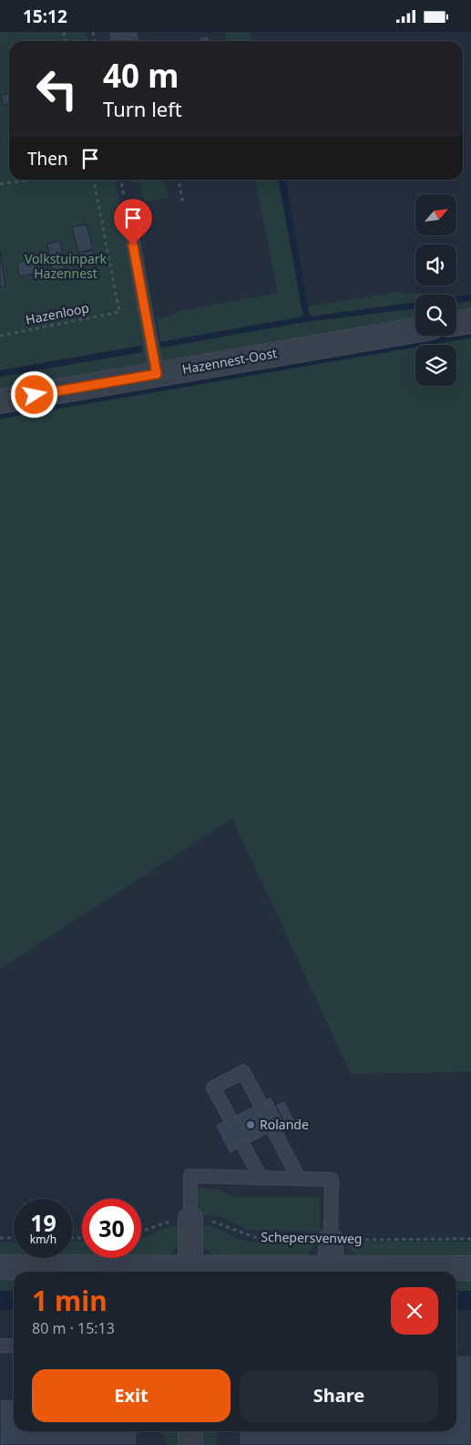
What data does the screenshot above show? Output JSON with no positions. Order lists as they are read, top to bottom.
{
  "streets": {
    "street": ["Hazennest-Oost"],
    "path": ["Hazenloop", "Schepersvenweg"]
  },
  "parks": ["Volkstuinpark Hazennest"],
  "places": ["Rolande"],
  "north": "top right",
  "page": {
    "status": "15:12",
    "turn": ["40 m", "Turn left"],
    "then": "Then",
    "speed": "19 km/h",
    "limit": "30",
    "heading": ["1 min", "80 m · 15:13"],
    "buttons": ["Exit", "Share"]
  }
}
